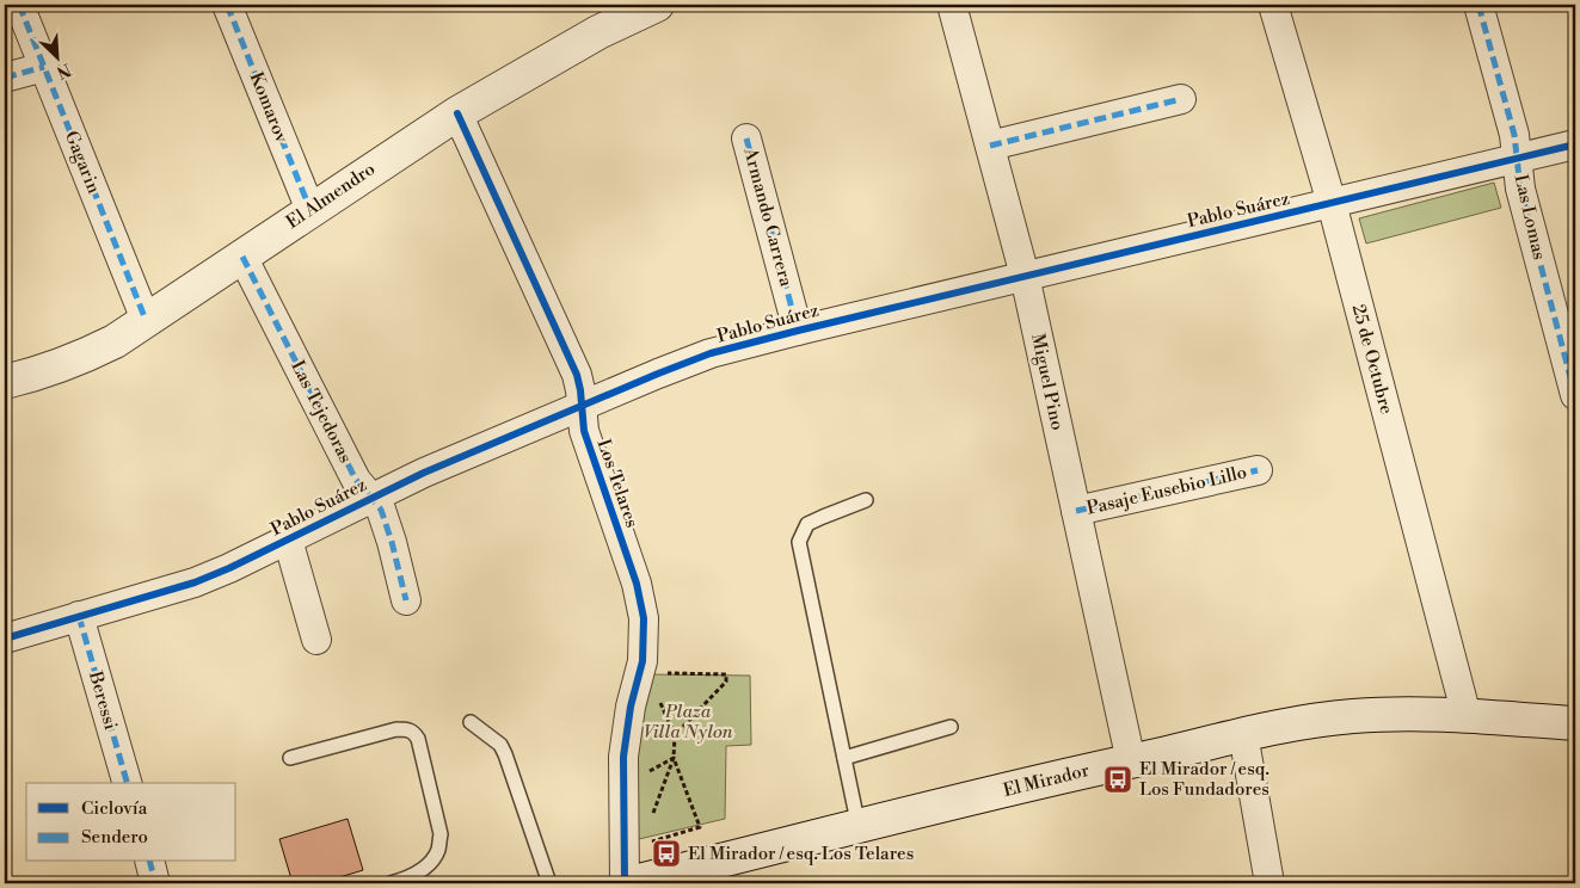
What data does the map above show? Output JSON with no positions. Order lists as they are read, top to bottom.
{
  "streets": {
    "main road": ["El Almendro", "El Mirador"],
    "street": [
      "Komarov",
      "Gagarin",
      "Pablo Suárez",
      "Armando Carrera",
      "Las Lomas",
      "25 de Octubre",
      "Miguel Pino",
      "Las Tejedoras",
      "Los Telares",
      "Pasaje Eusebio Lillo",
      "Beressi"
    ]
  },
  "crossings": [
    ["Komarov", "El Almendro"],
    ["Gagarin", "El Almendro"],
    ["El Almendro", "Las Tejedoras"],
    ["El Almendro", "Los Telares"],
    ["Pablo Suárez", "Armando Carrera"],
    ["Pablo Suárez", "Las Lomas"],
    ["Pablo Suárez", "25 de Octubre"],
    ["Pablo Suárez", "Miguel Pino"],
    ["Pablo Suárez", "Las Tejedoras"],
    ["Pablo Suárez", "Los Telares"],
    ["Pablo Suárez", "Beressi"],
    ["25 de Octubre", "El Mirador"],
    ["Miguel Pino", "Pasaje Eusebio Lillo"],
    ["Miguel Pino", "El Mirador"]
  ],
  "parks": ["Plaza Villa Nylon"],
  "places": {
    "bus stop": ["El Mirador / esq. Los Fundadores", "El Mirador / esq. Los Telares"]
  },
  "legend": ["Ciclovía", "Sendero"],
  "north": "bottom right"
}
